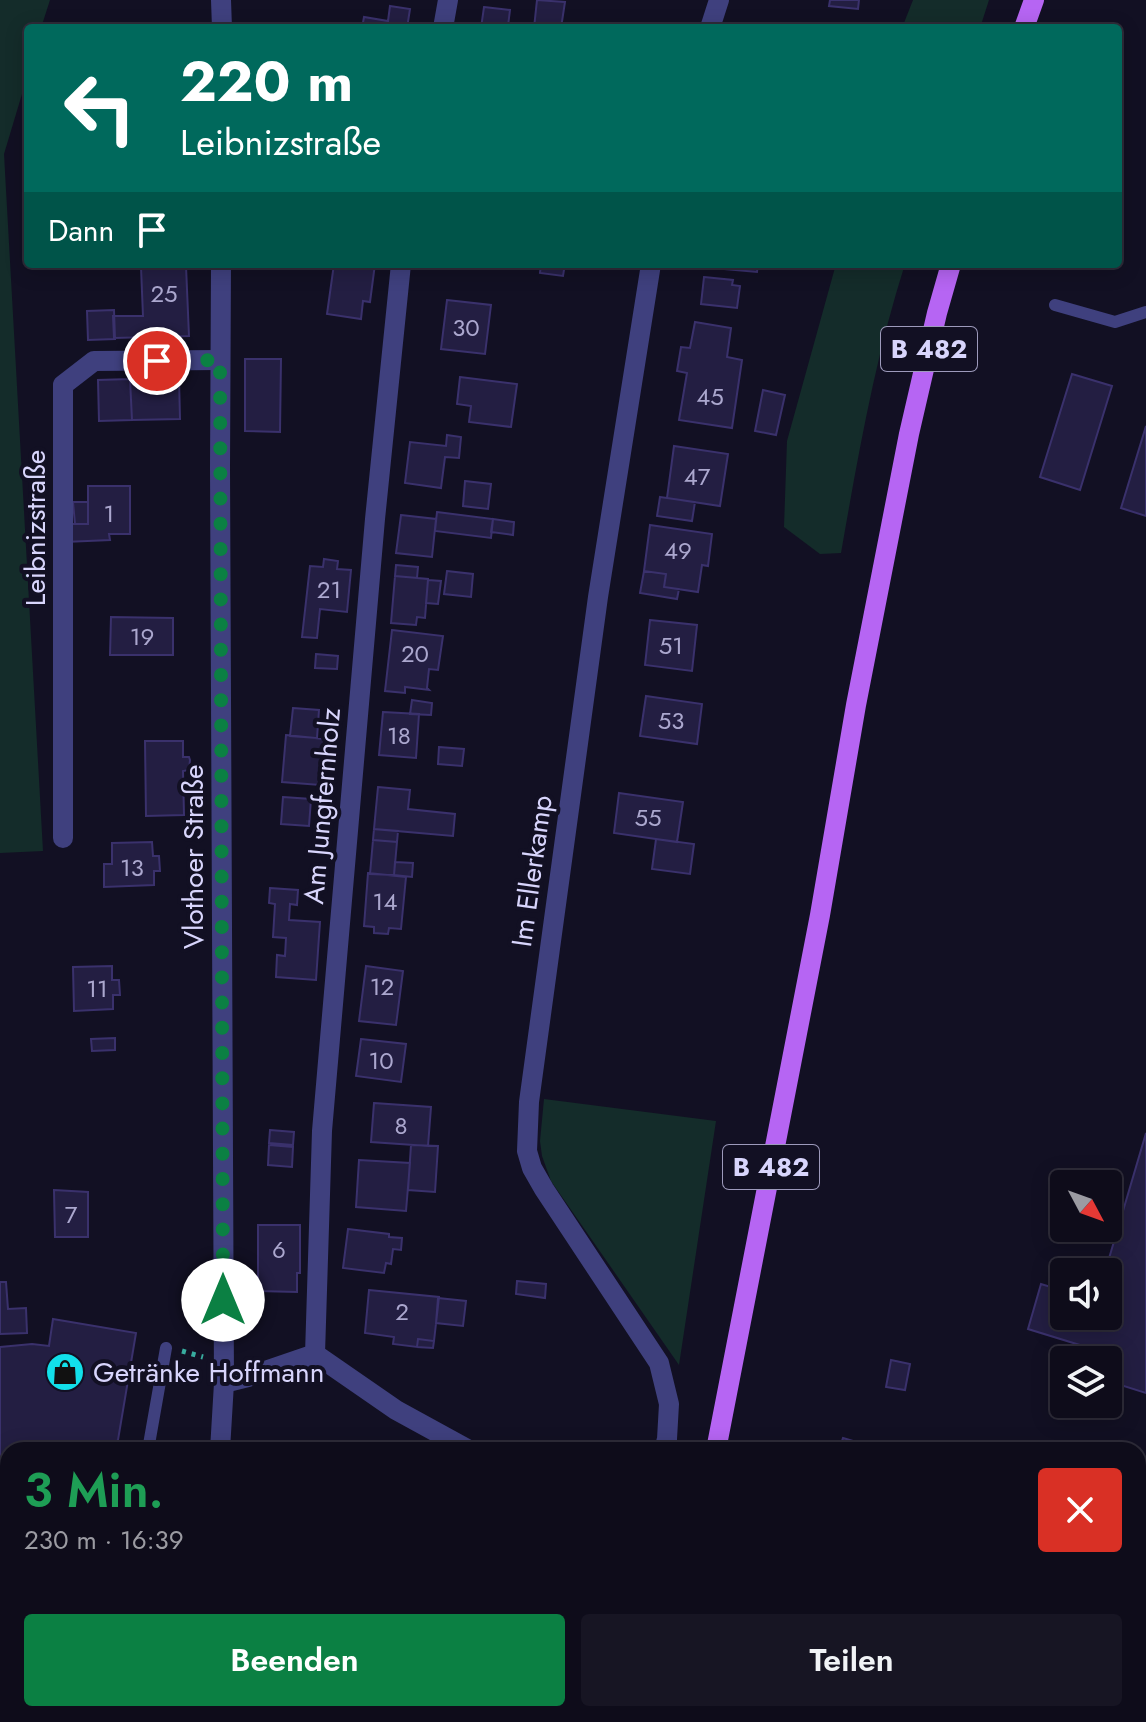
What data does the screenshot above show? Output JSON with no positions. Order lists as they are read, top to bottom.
{
  "streets": {
    "main road": ["B 482"],
    "street": [
      "Leibnizstraße",
      "Am Jungfernholz",
      "Vlothoer Straße",
      "Im Ellerkamp"
    ]
  },
  "crossings": [
    ["Leibnizstraße", "Vlothoer Straße"]
  ],
  "places": {
    "shop": ["Getränke Hoffmann"]
  },
  "house_numbers": [
    "25",
    "30",
    "45",
    "47",
    "1",
    "49",
    "21",
    "19",
    "51",
    "20",
    "53",
    "18",
    "55",
    "13",
    "14",
    "12",
    "11",
    "10",
    "8",
    "7",
    "6",
    "2"
  ],
  "north": "bottom right",
  "page": {
    "turn": ["220 m", "Leibnizstraße"],
    "then": "Dann",
    "heading": ["3 Min.", "230 m · 16:39"],
    "buttons": ["Beenden", "Teilen"]
  }
}
